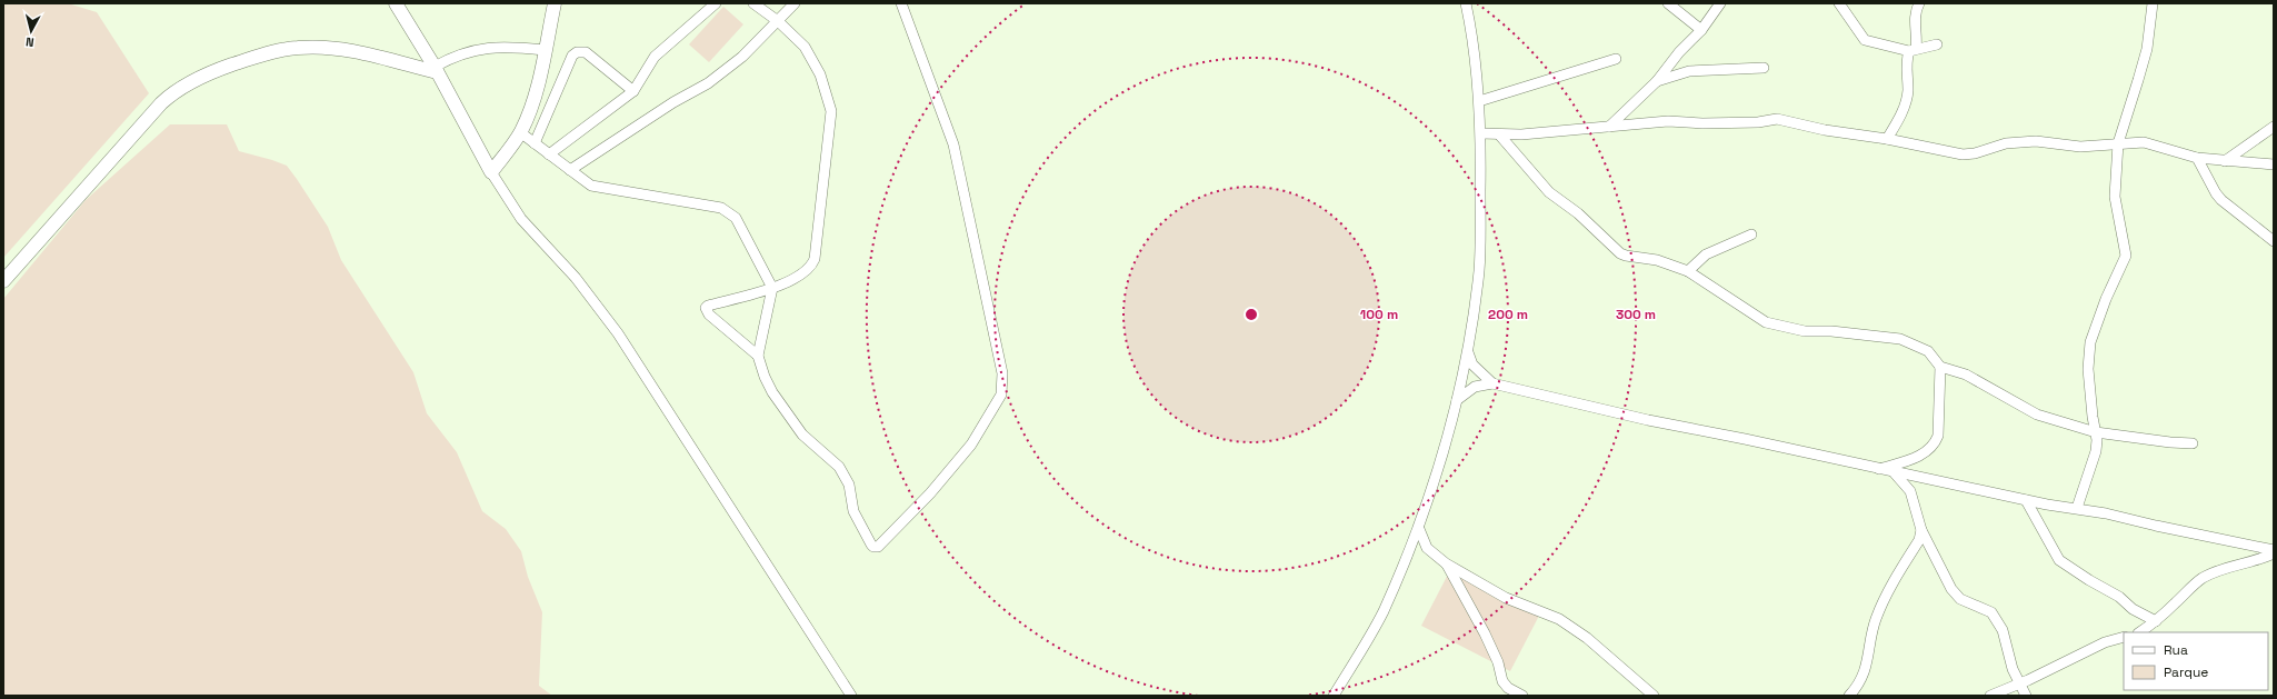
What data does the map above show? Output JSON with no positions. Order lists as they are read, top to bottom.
{
  "legend": ["Rua", "Parque"],
  "north": "bottom",
  "rings": ["100 m", "200 m", "300 m"]
}
